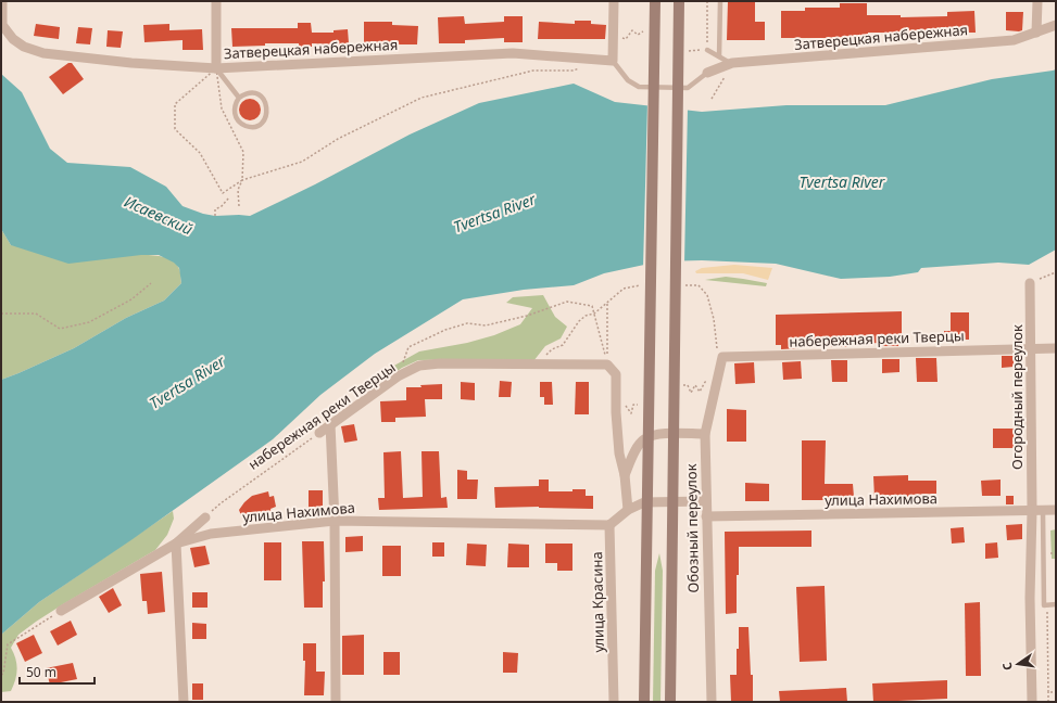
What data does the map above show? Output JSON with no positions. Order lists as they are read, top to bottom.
{
  "streets": {
    "street": [
      "Затверецкая набережная",
      "набережная реки Тверцы",
      "Огородный переулок",
      "улица Нахимова",
      "Обозный переулок",
      "улица Красина"
    ]
  },
  "crossings": [
    ["набережная реки Тверцы", "Огородный переулок"],
    ["набережная реки Тверцы", "Обозный переулок"],
    ["Огородный переулок", "улица Нахимова"],
    ["улица Нахимова", "Обозный переулок"],
    ["улица Нахимова", "улица Красина"]
  ],
  "water": ["Tvertsa River", "Исаевский"],
  "scale_bar": "50 m",
  "north": "left"
}
